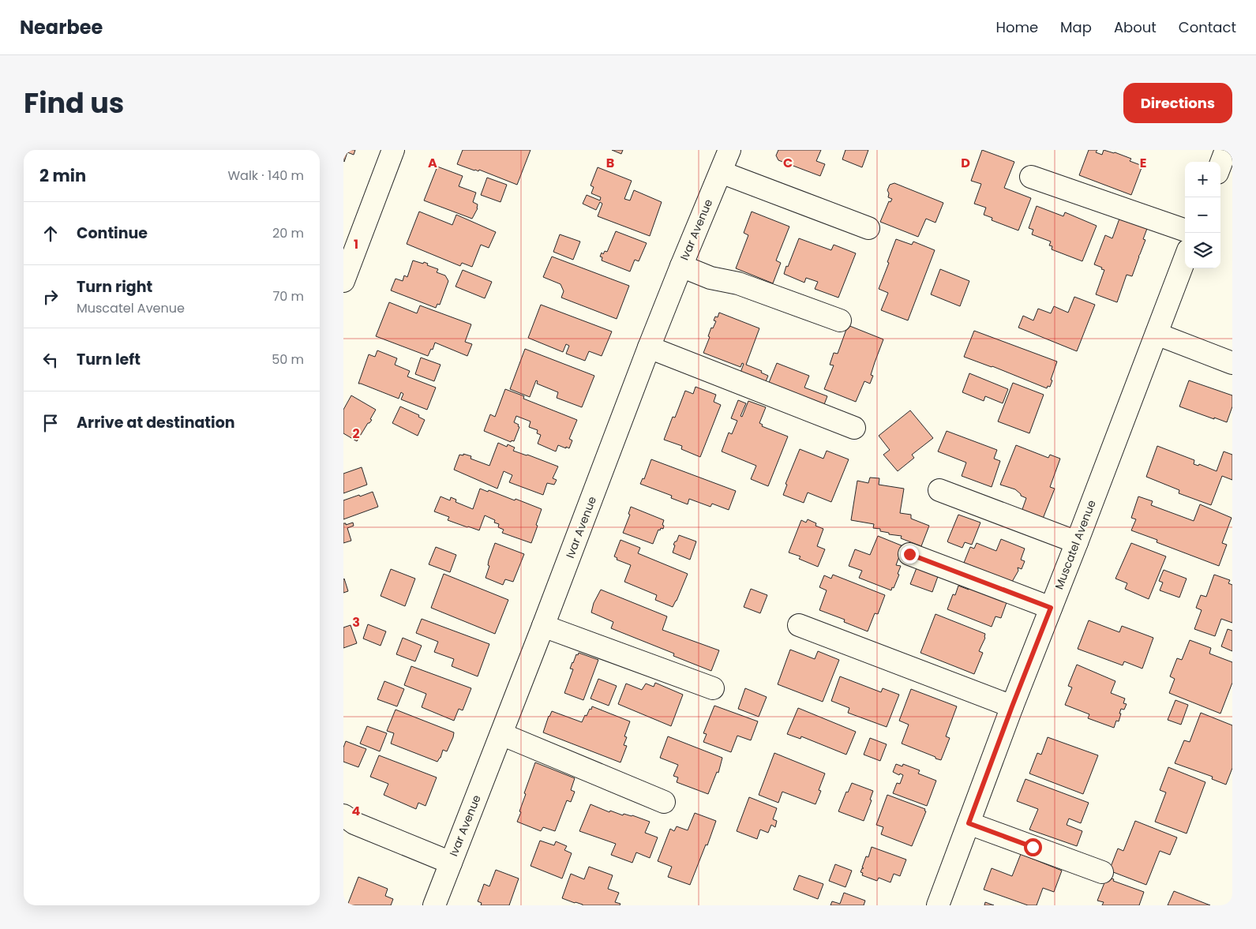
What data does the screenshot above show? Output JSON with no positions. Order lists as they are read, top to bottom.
{
  "streets": {
    "street": ["Ivar Avenue", "Muscatel Avenue"]
  },
  "page": {
    "header": "Nearbee",
    "nav": [
      "Home",
      "Map",
      "About",
      "Contact"
    ],
    "title": "Find us",
    "buttons": "Directions",
    "heading": ["2 min", "Walk · 140 m"],
    "map_buttons": ["+", "−"],
    "list": [
      ["Continue", "20 m"],
      ["Turn right", "Muscatel Avenue", "70 m"],
      ["Turn left", "50 m"],
      "Arrive at destination"
    ]
  },
  "grid": {
    "columns": [
      "A",
      "B",
      "C",
      "D",
      "E"
    ],
    "rows": [
      "1",
      "2",
      "3",
      "4"
    ]
  }
}
